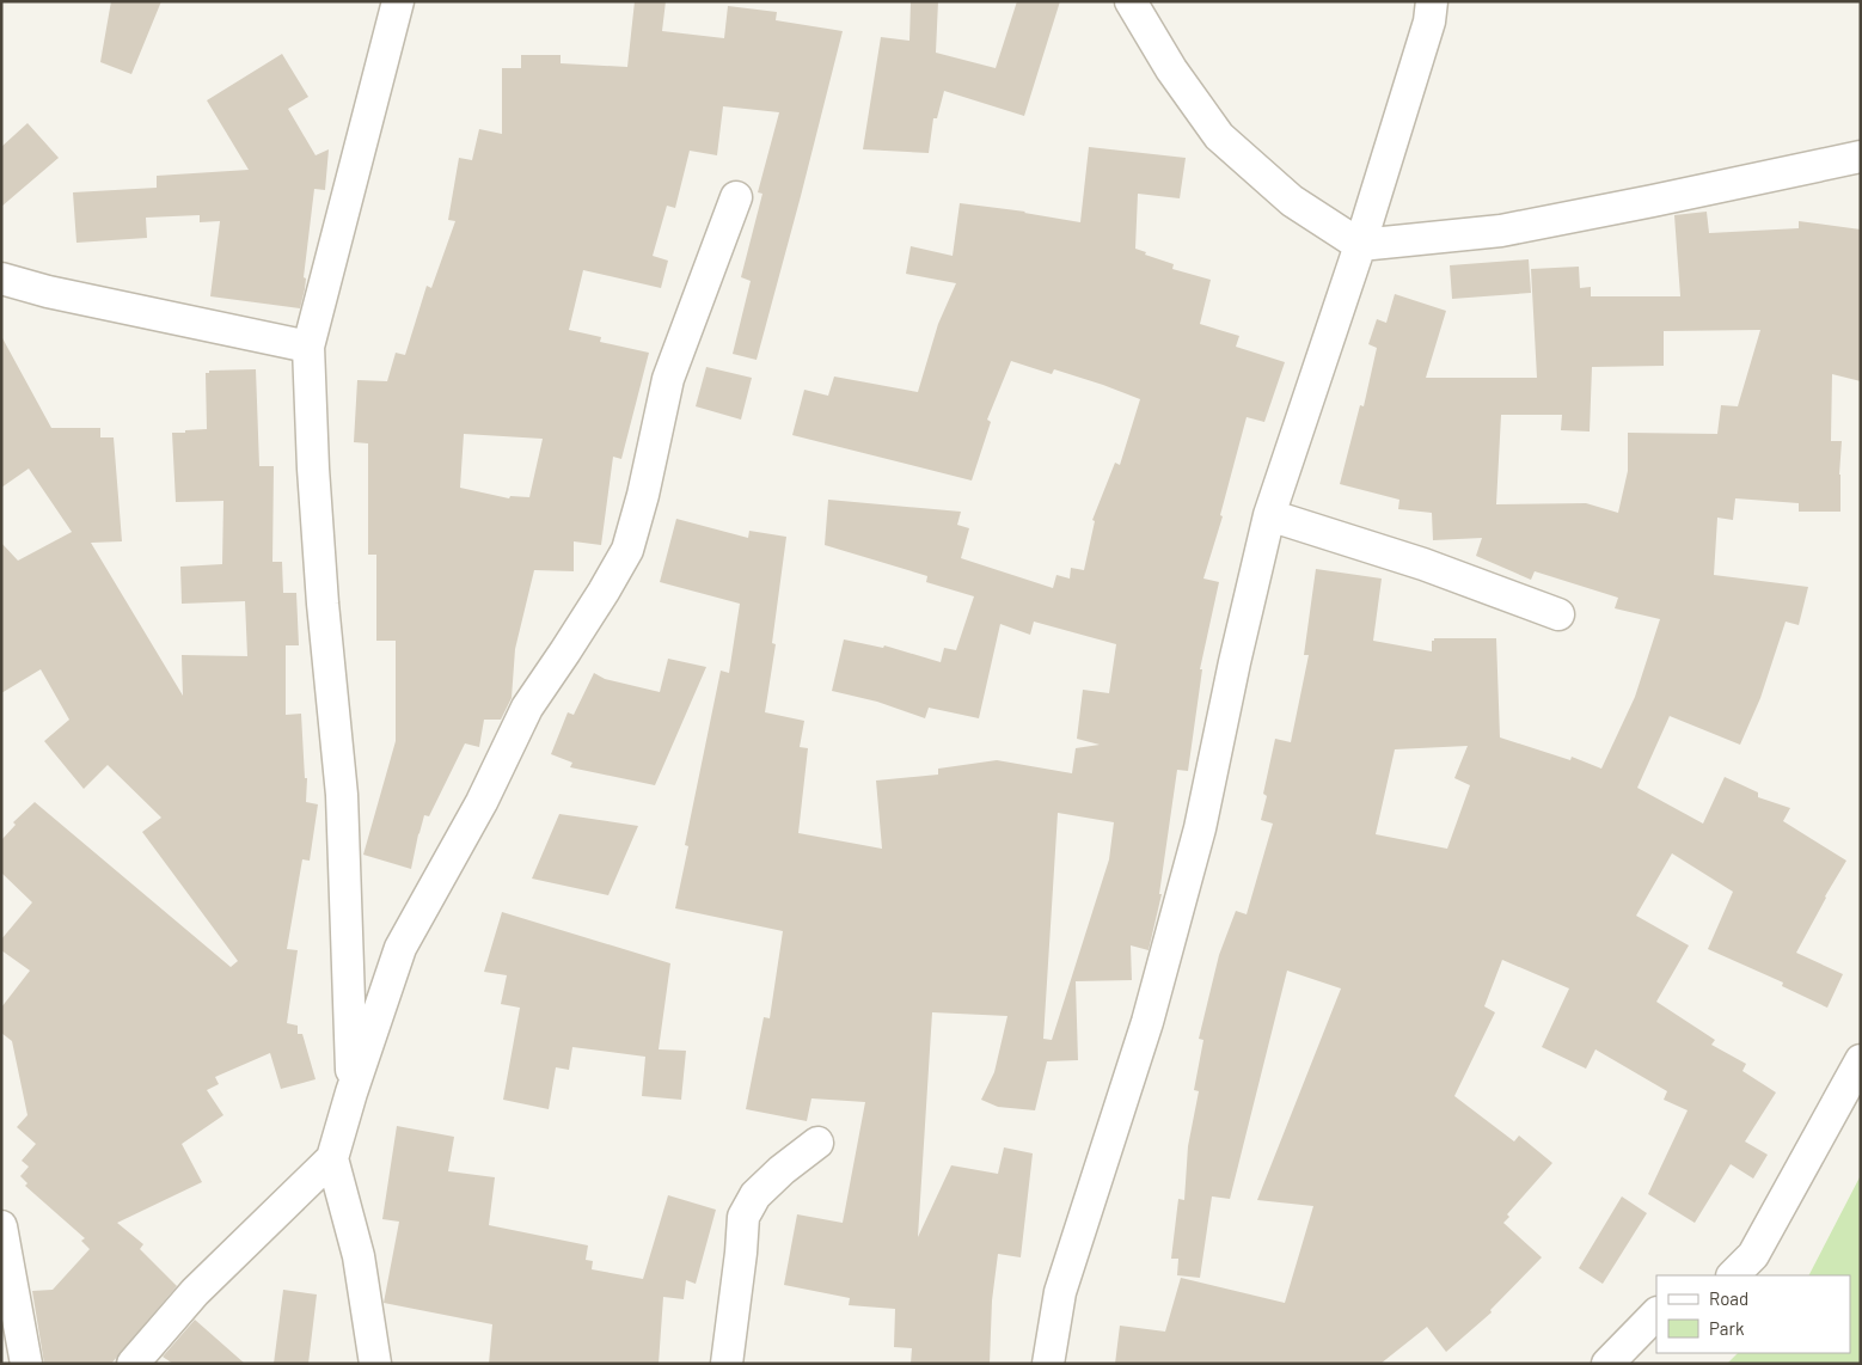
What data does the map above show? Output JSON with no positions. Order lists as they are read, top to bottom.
{
  "legend": ["Road", "Park"]
}
